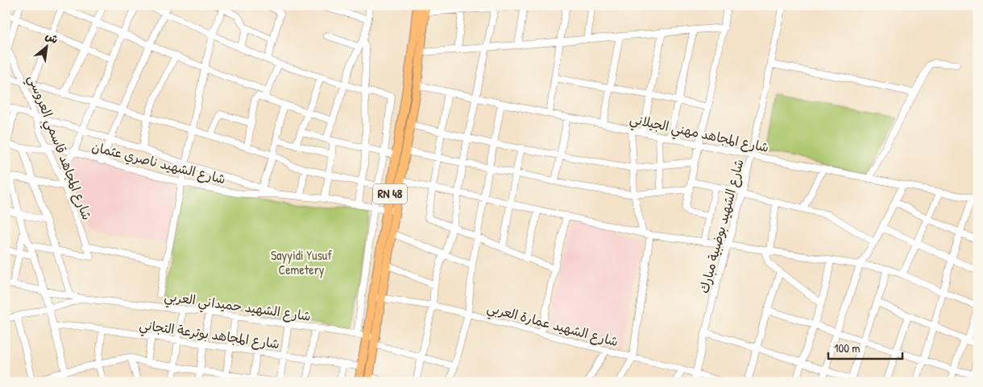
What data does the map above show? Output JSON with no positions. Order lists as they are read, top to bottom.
{
  "streets": {
    "main road": ["RN 48"],
    "street": [
      "شارع المجاهد مهني الجيلاني",
      "شارع المجاهد قاسمي العروسي",
      "شارع الشهيد ناصري عثمان",
      "شارع الشهيد بوضبية مبارك",
      "شارع الشهيد حميداني العربي",
      "شارع الشهيد عمارة العربي",
      "شارع المجاهد بوترعة التجاني"
    ]
  },
  "crossings": [
    ["شارع المجاهد مهني الجيلاني", "RN 48"],
    ["شارع المجاهد مهني الجيلاني", "شارع الشهيد بوضبية مبارك"],
    ["شارع المجاهد قاسمي العروسي", "شارع الشهيد ناصري عثمان"],
    ["شارع الشهيد ناصري عثمان", "RN 48"],
    ["RN 48", "شارع الشهيد حميداني العربي"],
    ["RN 48", "شارع الشهيد عمارة العربي"],
    ["RN 48", "شارع المجاهد بوترعة التجاني"],
    ["شارع الشهيد بوضبية مبارك", "شارع الشهيد عمارة العربي"]
  ],
  "parks": ["Sayyidi Yusuf Cemetery"],
  "scale_bar": "100 m",
  "north": "top right"
}
